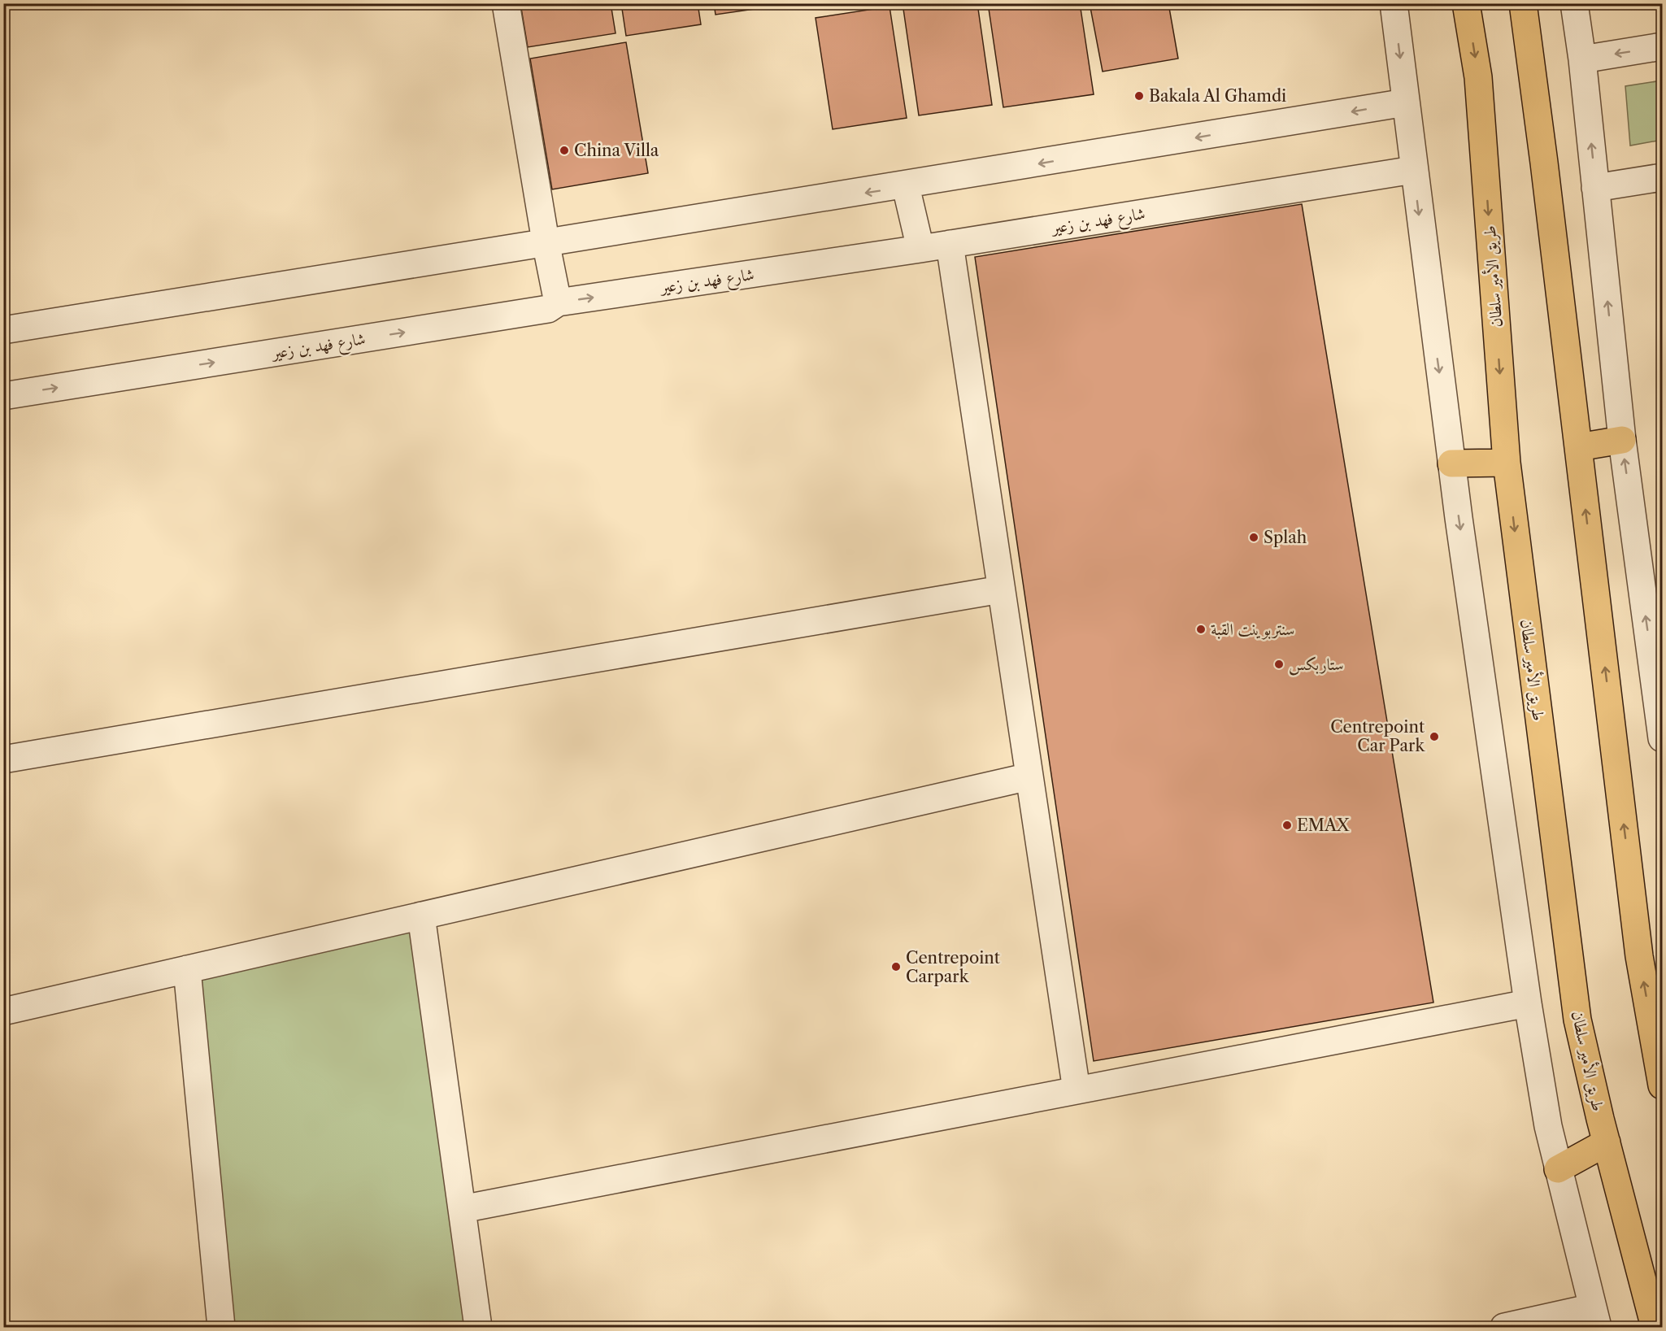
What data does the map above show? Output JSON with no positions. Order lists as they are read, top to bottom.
{
  "streets": {
    "main road": ["طريق الأمير سلطان"],
    "street": ["شارع فهد بن زعير"]
  },
  "places": [
    "Bakala Al Ghamdi",
    "China Villa",
    "Splah",
    "سنتربوينت القبة",
    "ستاربكس",
    "Centrepoint Car Park",
    "EMAX",
    "Centrepoint Carpark"
  ]
}
